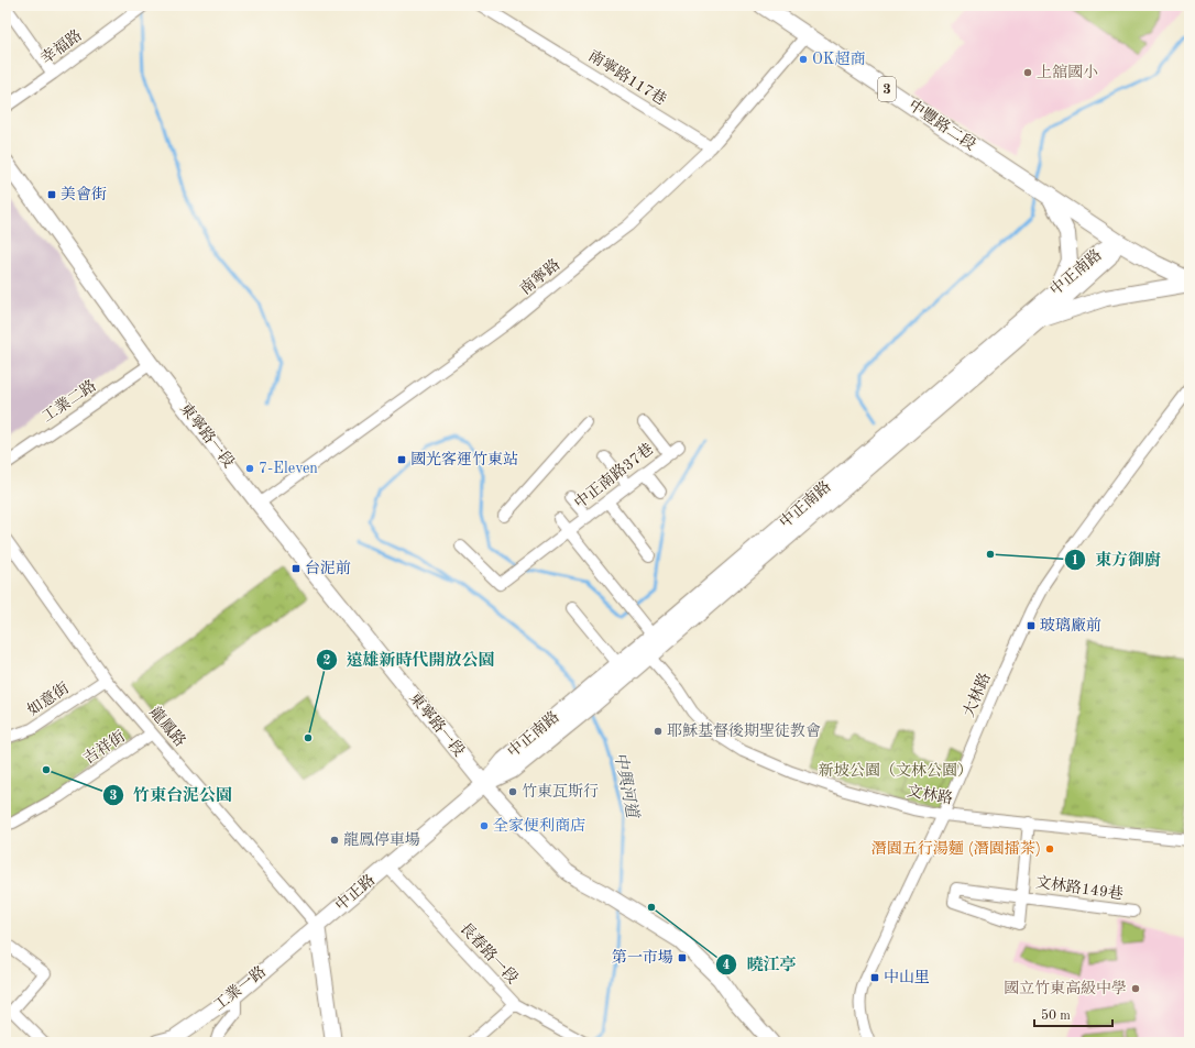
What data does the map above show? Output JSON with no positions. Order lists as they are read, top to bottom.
{
  "streets": {
    "main road": ["3", "中豐路二段"],
    "street": [
      "幸福路",
      "南寧路117巷",
      "中正南路",
      "南寧路",
      "工業二路",
      "東寧路一段",
      "中正南路37巷",
      "大林路",
      "如意街",
      "龍鳳路",
      "吉祥街",
      "文林路",
      "文林路149巷",
      "中正路",
      "長春路一段",
      "工業一路"
    ]
  },
  "crossings": [
    ["南寧路117巷", "南寧路"],
    ["3", "中豐路二段"],
    ["3", "中正南路"],
    ["中豐路二段", "南寧路"],
    ["中正南路", "東寧路一段"],
    ["中正南路", "中正南路37巷"],
    ["中正南路", "文林路"],
    ["中正南路", "中正路"],
    ["南寧路", "東寧路一段"],
    ["工業二路", "東寧路一段"],
    ["東寧路一段", "中正路"],
    ["大林路", "文林路"],
    ["如意街", "龍鳳路"],
    ["龍鳳路", "吉祥街"],
    ["龍鳳路", "中正路"],
    ["龍鳳路", "工業一路"],
    ["文林路", "文林路149巷"],
    ["中正路", "長春路一段"],
    ["中正路", "工業一路"]
  ],
  "water": ["中興河道"],
  "parks": ["新坡公園（文林公園）"],
  "places": {
    "other": [
      "OK超商",
      "上舘國小",
      "7-Eleven",
      "東方御廚",
      "耶穌基督後期聖徒教會",
      "遠雄新時代開放公園",
      "竹東台泥公園",
      "竹東瓦斯行",
      "全家便利商店",
      "龍鳳停車場",
      "潛園五行湯麵 (潛園擂茶)",
      "曉江亭",
      "國立竹東高級中學"
    ],
    "transit": [
      "美會街",
      "國光客運竹東站",
      "台泥前",
      "玻璃廠前",
      "第一市場",
      "中山里"
    ]
  },
  "scale_bar": "50 m"
}
